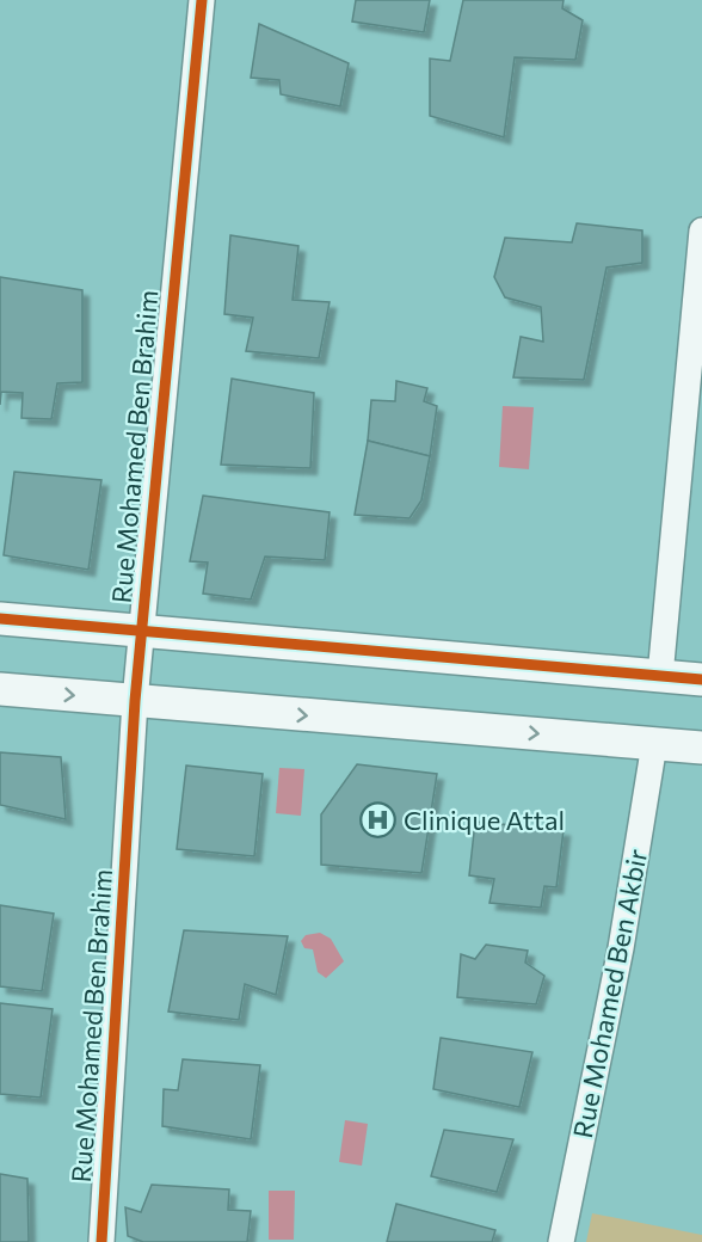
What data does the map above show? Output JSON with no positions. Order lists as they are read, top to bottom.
{
  "streets": {
    "street": ["Rue Mohamed Ben Brahim", "Rue Mohamed Ben Akbir"]
  },
  "places": {
    "hospital": ["Clinique Attal"]
  }
}
